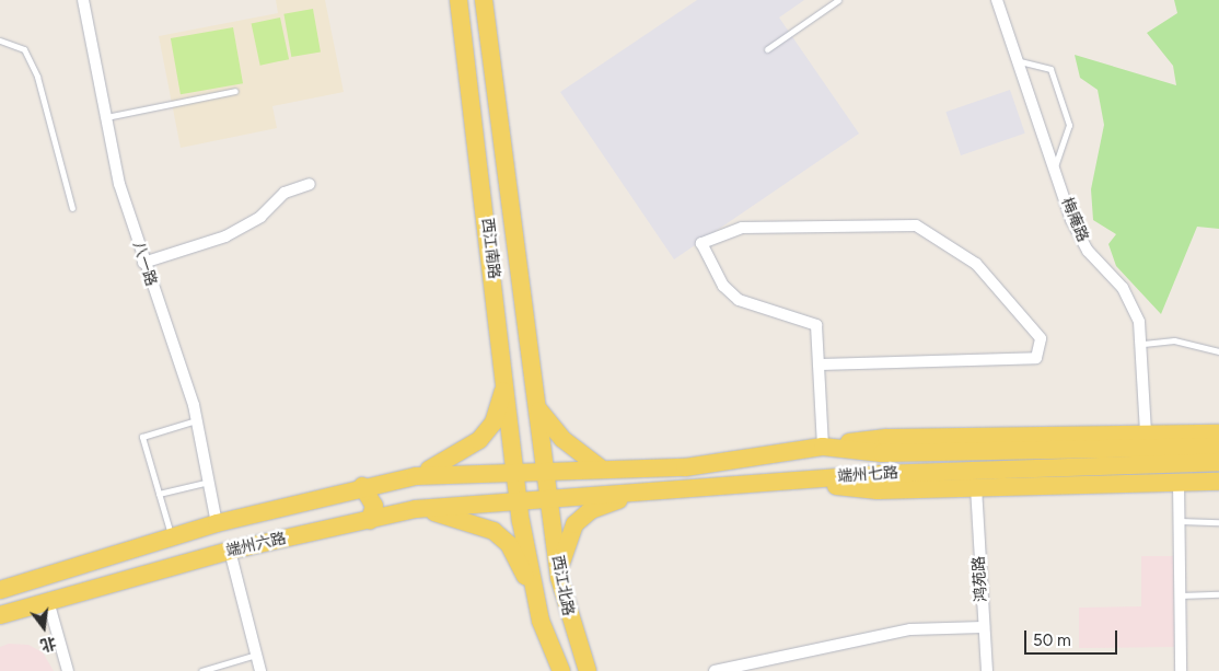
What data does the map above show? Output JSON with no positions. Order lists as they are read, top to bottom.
{
  "streets": {
    "main road": [
      "西江南路",
      "端州七路",
      "端州六路",
      "西江北路"
    ],
    "street": ["梅庵路", "八一路", "鸿苑路"]
  },
  "crossings": [
    ["西江南路", "端州七路"],
    ["西江南路", "端州六路"],
    ["西江南路", "西江北路"],
    ["八一路", "端州六路"],
    ["端州七路", "端州六路"],
    ["端州七路", "西江北路"],
    ["端州六路", "西江北路"]
  ],
  "scale_bar": "50 m",
  "north": "bottom"
}
